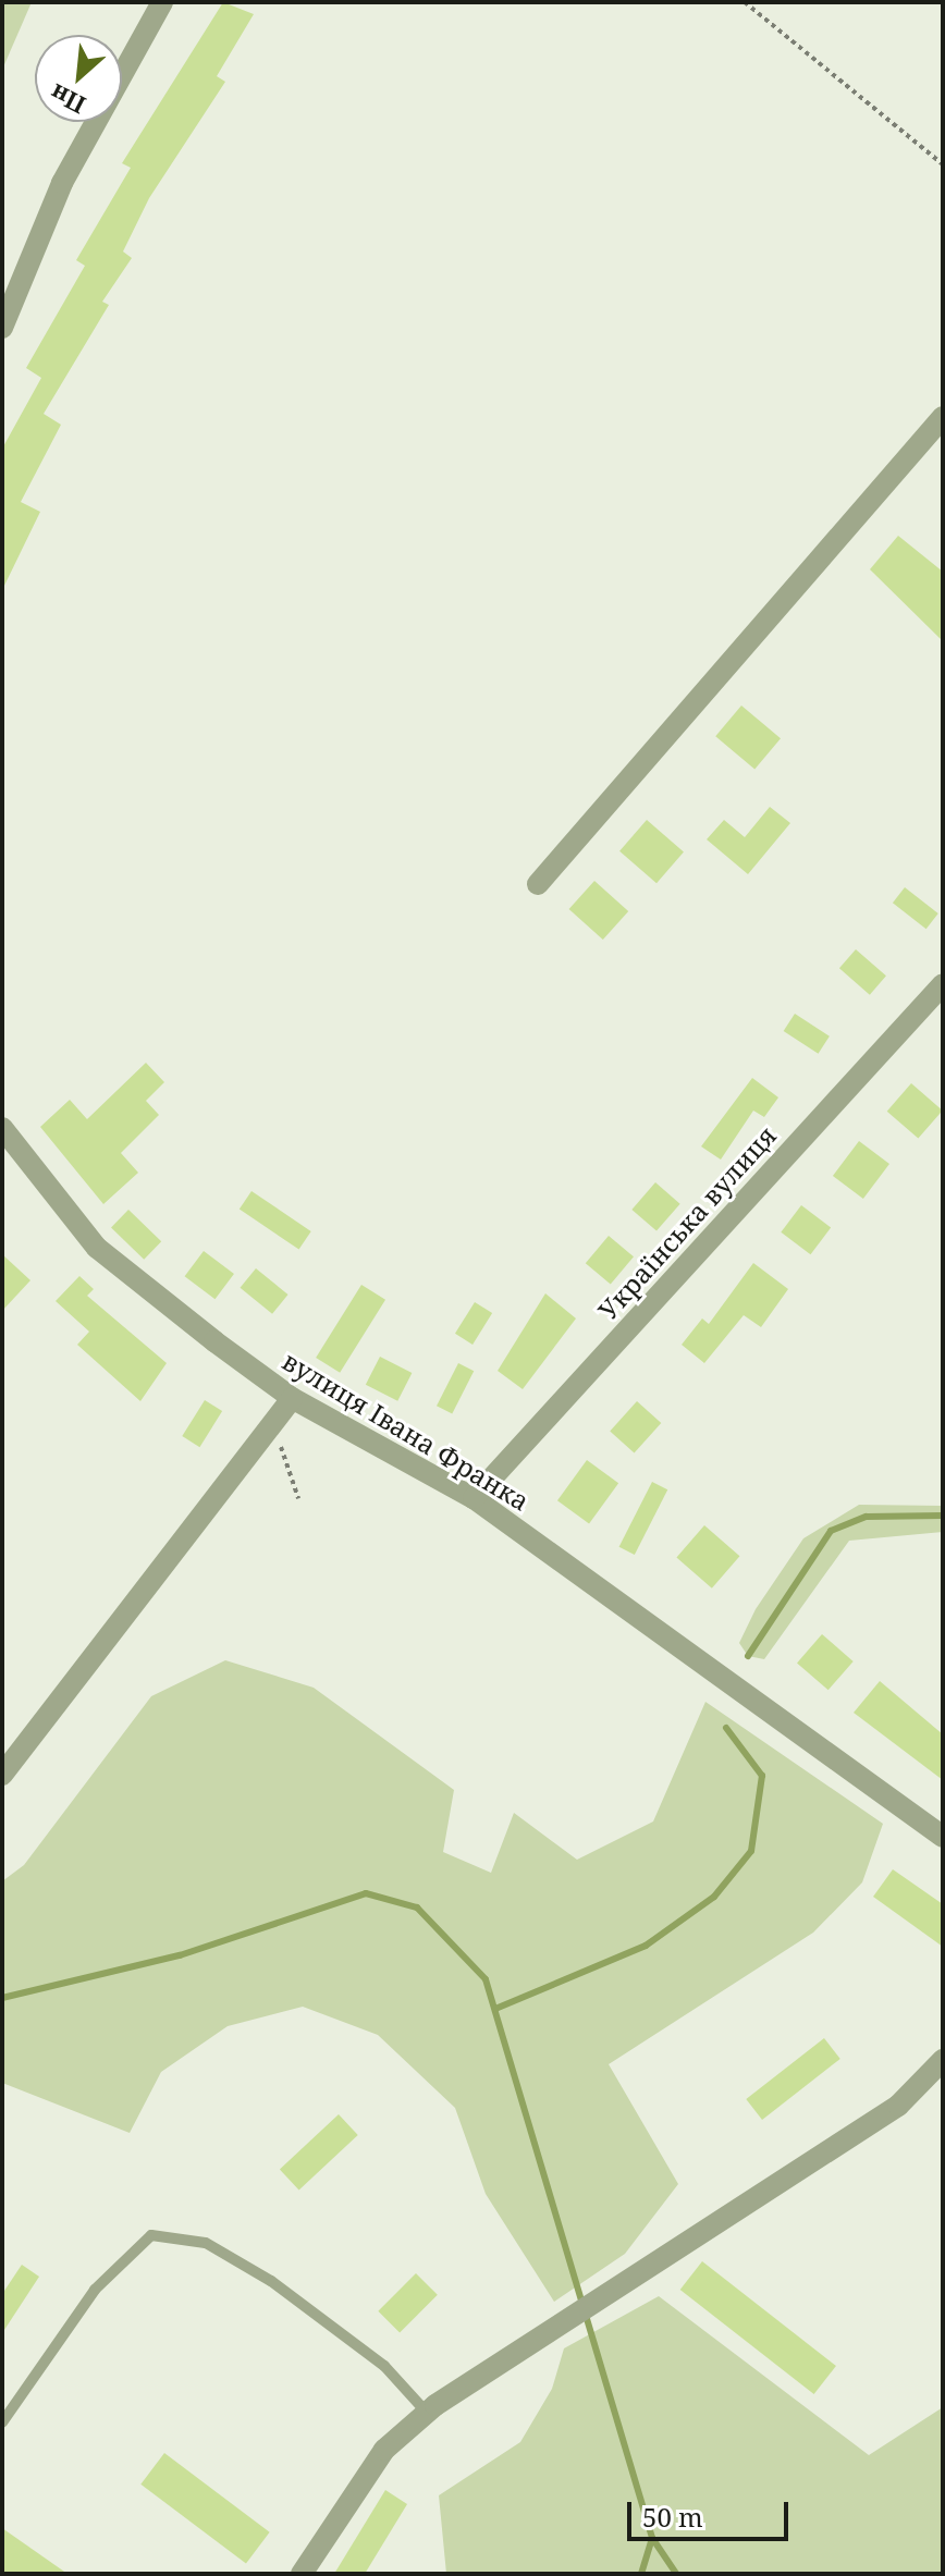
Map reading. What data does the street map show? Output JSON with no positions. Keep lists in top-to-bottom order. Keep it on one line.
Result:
{"streets":{"street":["Українська вулиця","вулиця Івана Франка"]},"crossings":[["Українська вулиця","вулиця Івана Франка"]],"scale_bar":"50 m","north":"bottom left"}
